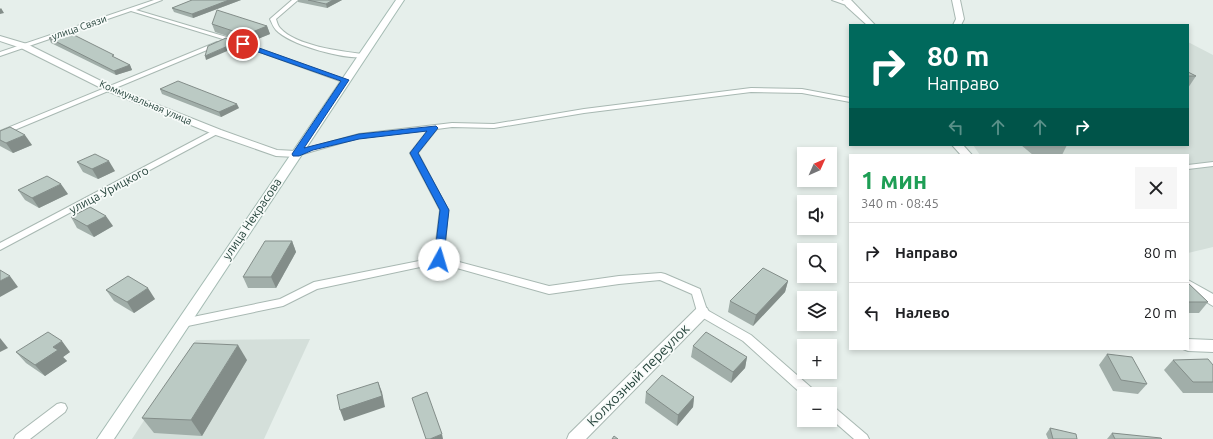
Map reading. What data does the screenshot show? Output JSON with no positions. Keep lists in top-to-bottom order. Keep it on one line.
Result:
{"streets":{"street":["Коммунальная улица","улица Некрасова","Колхозный переулок"],"lane":["улица Связи","улица Урицкого"]},"crossings":[["улица Связи","Коммунальная улица"],["Коммунальная улица","улица Урицкого"],["Коммунальная улица","улица Некрасова"]],"north":"top right","page":{"turn":["80 m","Направо"],"map_buttons":["+","−"],"heading":["1 мин","340 m · 08:45"],"list":[{"name":"Направо","value":"80 m"},{"name":"Налево","value":"20 m"}]}}
